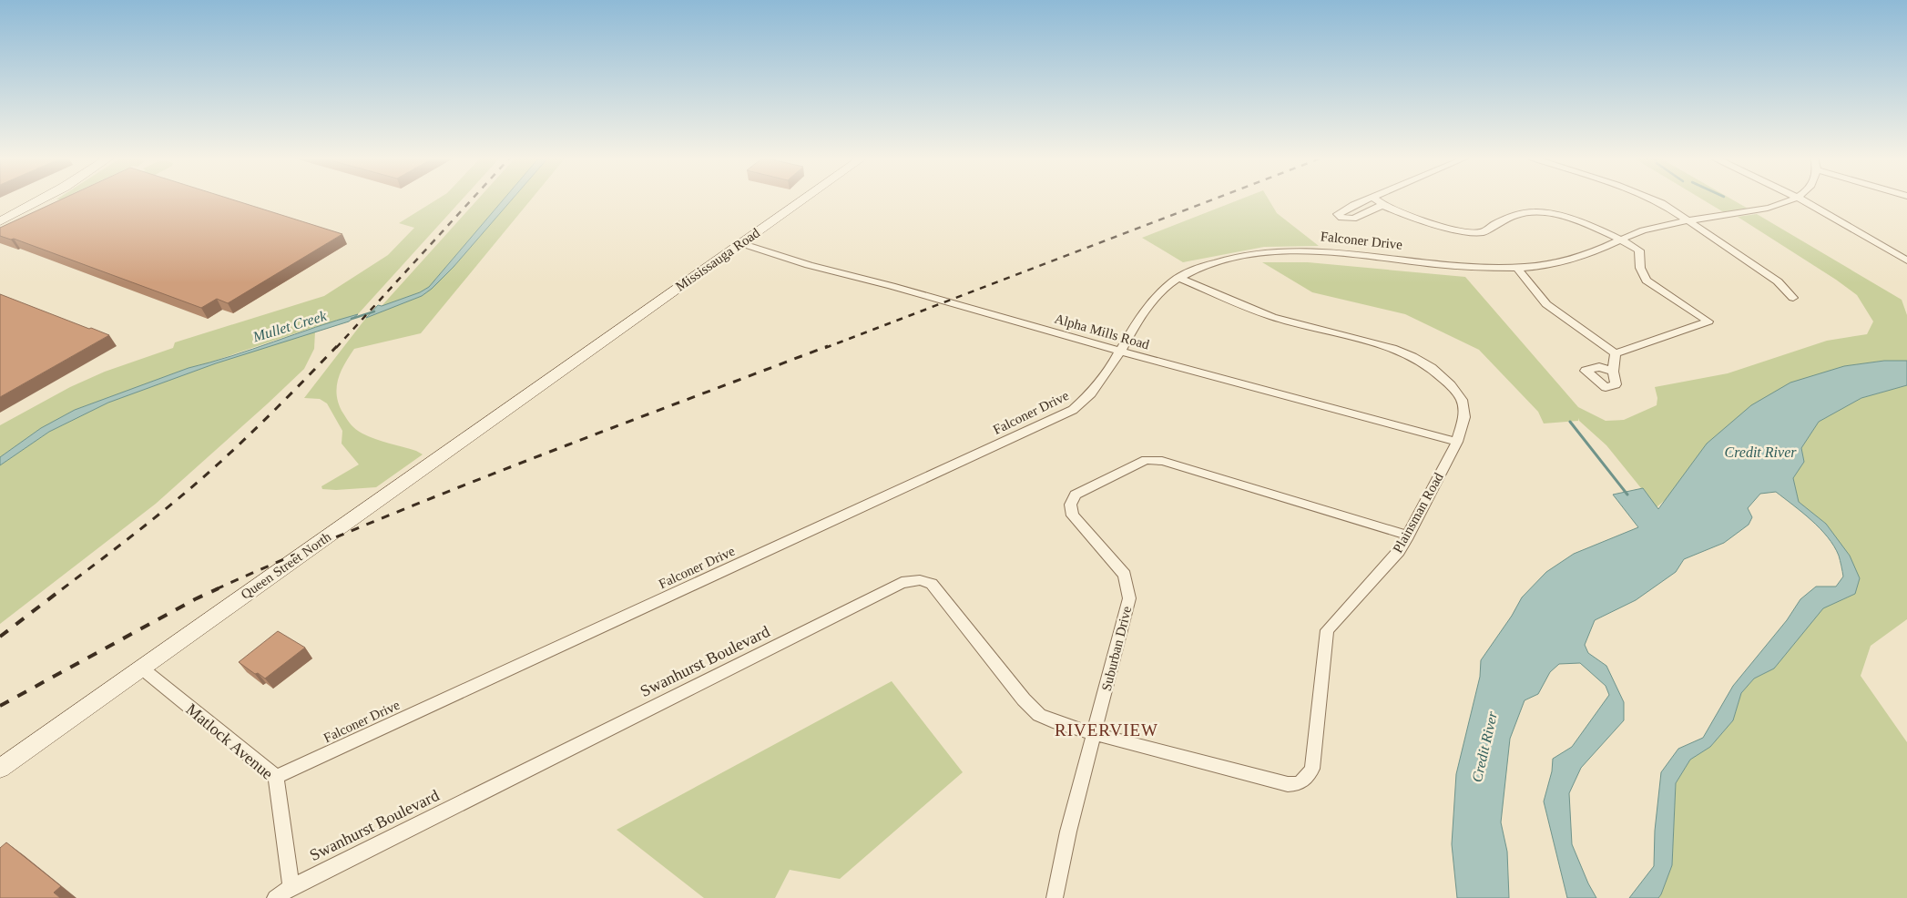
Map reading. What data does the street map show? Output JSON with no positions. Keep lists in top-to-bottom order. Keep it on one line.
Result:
{"streets":{"main road":["Mississauga Road","Queen Street North"],"street":["Falconer Drive","Alpha Mills Road","Plainsman Road","Suburban Drive","Swanhurst Boulevard","Matlock Avenue"]},"crossings":[["Falconer Drive","Alpha Mills Road"],["Falconer Drive","Plainsman Road"],["Falconer Drive","Matlock Avenue"],["Mississauga Road","Alpha Mills Road"],["Mississauga Road","Queen Street North"],["Alpha Mills Road","Plainsman Road"],["Plainsman Road","Suburban Drive"],["Plainsman Road","Swanhurst Boulevard"],["Queen Street North","Matlock Avenue"],["Suburban Drive","Swanhurst Boulevard"],["Swanhurst Boulevard","Matlock Avenue"]],"districts":["RIVERVIEW"],"water":["Mullet Creek","Credit River"]}
